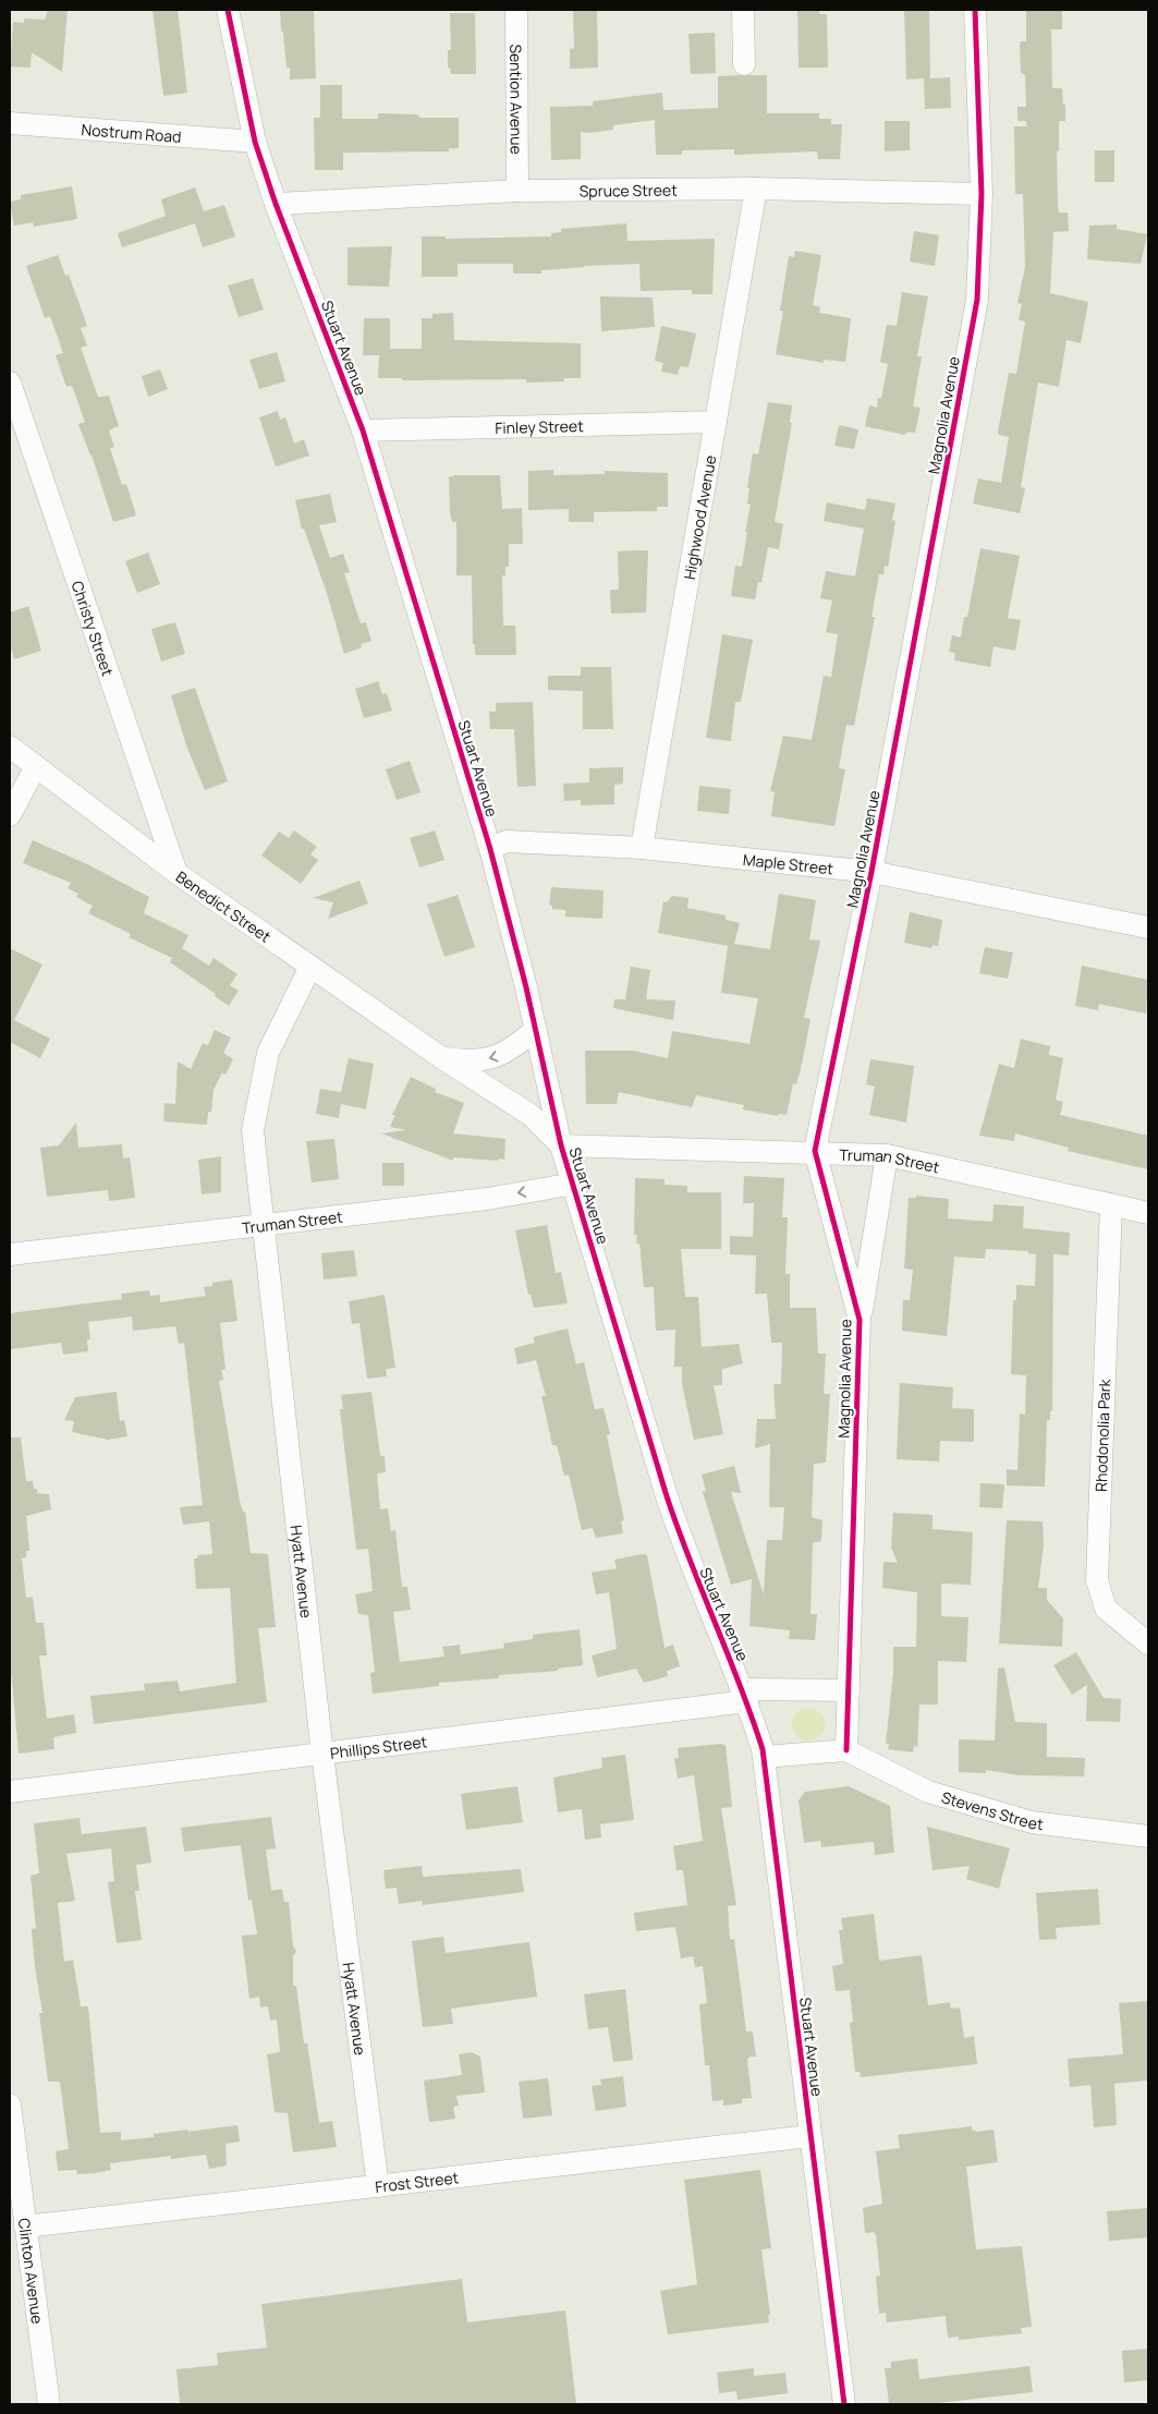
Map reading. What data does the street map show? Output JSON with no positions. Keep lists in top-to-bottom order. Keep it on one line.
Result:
{"streets":{"street":["Sention Avenue","Nostrum Road","Spruce Street","Stuart Avenue","Magnolia Avenue","Finley Street","Highwood Avenue","Christy Street","Maple Street","Benedict Street","Truman Street","Rhodonolia Park","Hyatt Avenue","Phillips Street","Stevens Street","Frost Street","Clinton Avenue"]},"crossings":[["Sention Avenue","Spruce Street"],["Nostrum Road","Stuart Avenue"],["Spruce Street","Stuart Avenue"],["Spruce Street","Magnolia Avenue"],["Spruce Street","Highwood Avenue"],["Stuart Avenue","Finley Street"],["Stuart Avenue","Maple Street"],["Stuart Avenue","Benedict Street"],["Stuart Avenue","Truman Street"],["Stuart Avenue","Phillips Street"],["Stuart Avenue","Frost Street"],["Magnolia Avenue","Maple Street"],["Magnolia Avenue","Truman Street"],["Finley Street","Highwood Avenue"],["Highwood Avenue","Maple Street"],["Christy Street","Benedict Street"],["Benedict Street","Truman Street"],["Benedict Street","Hyatt Avenue"],["Truman Street","Rhodonolia Park"],["Truman Street","Hyatt Avenue"],["Hyatt Avenue","Phillips Street"],["Hyatt Avenue","Frost Street"],["Frost Street","Clinton Avenue"]]}
